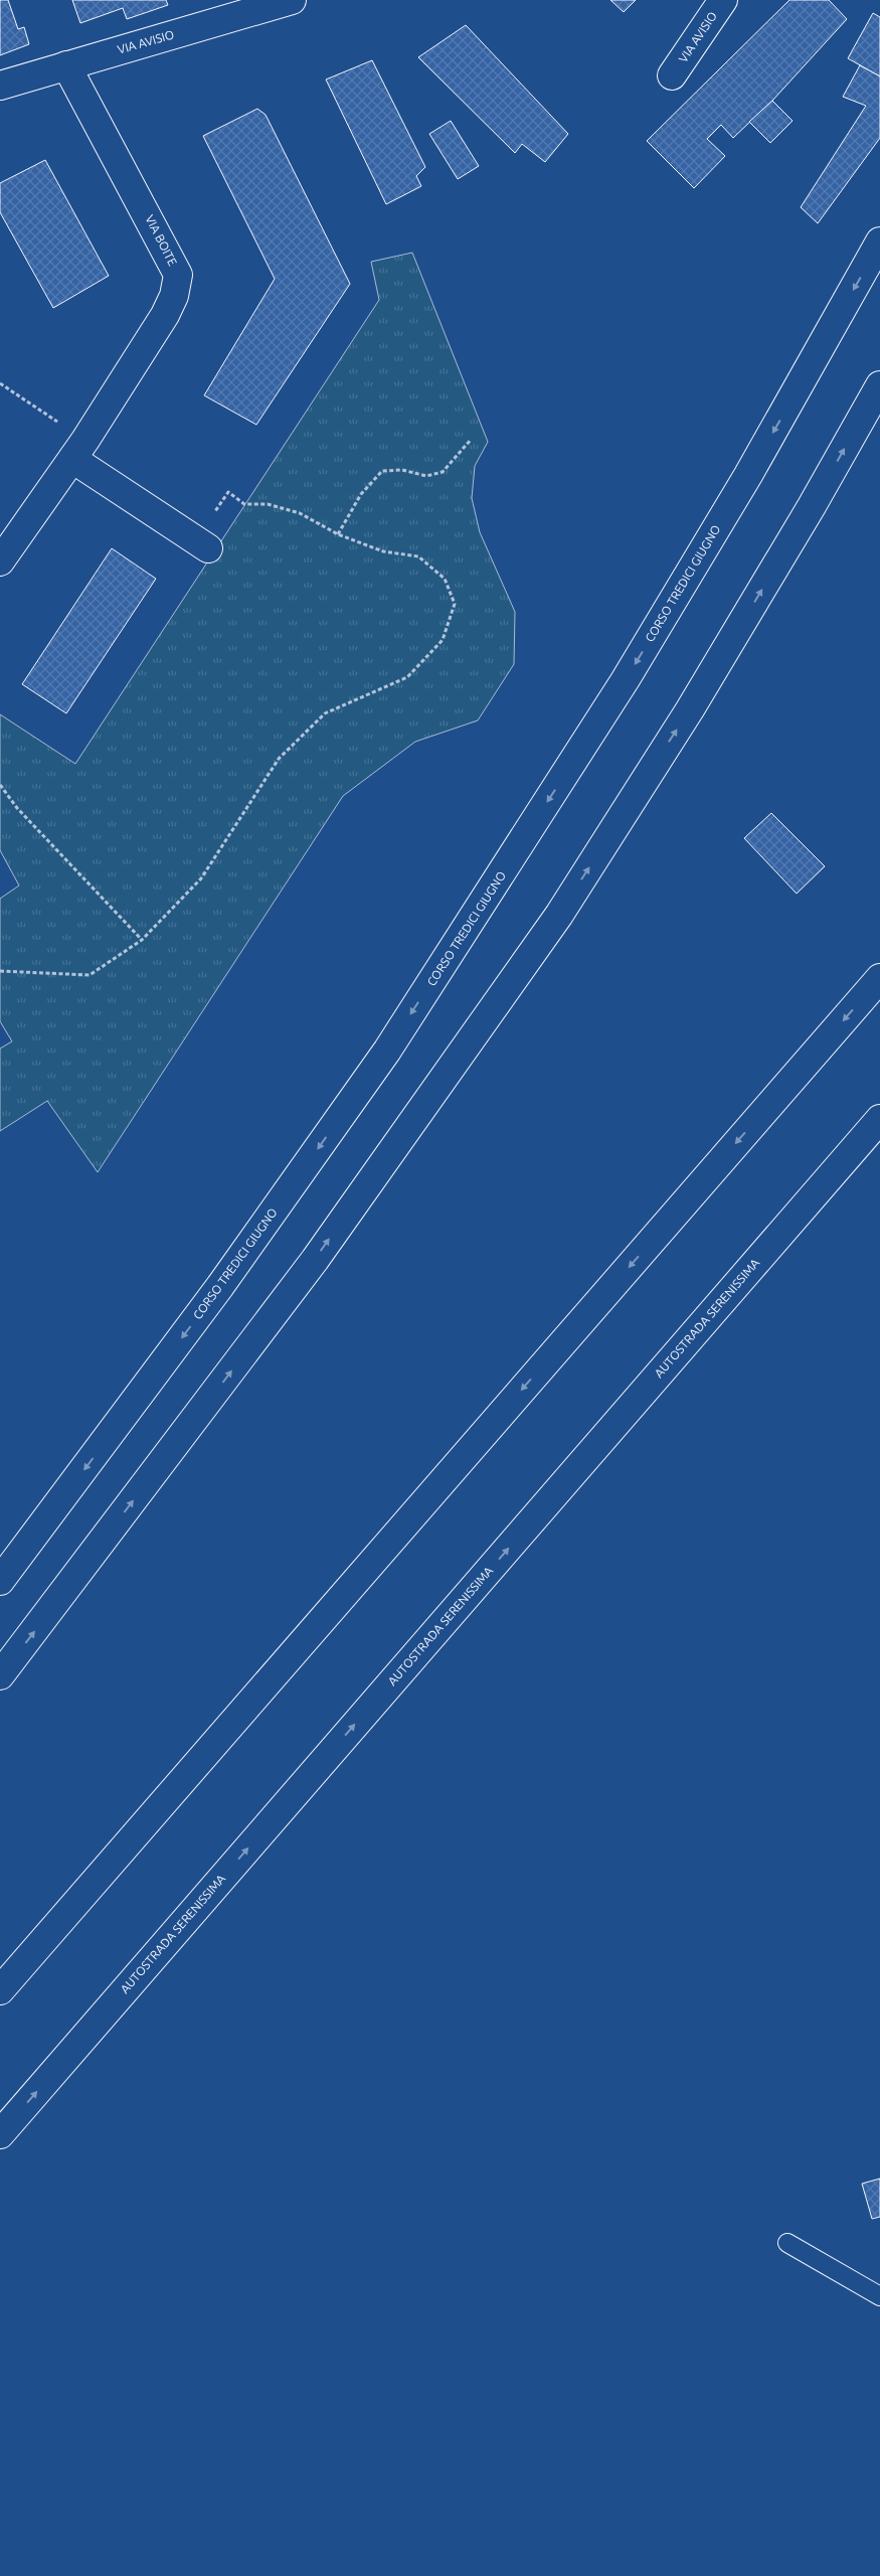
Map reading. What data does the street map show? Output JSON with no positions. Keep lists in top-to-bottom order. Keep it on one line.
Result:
{"streets":{"main road":["VIA AVISIO","VIA BOITE","CORSO TREDICI GIUGNO","AUTOSTRADA SERENISSIMA"]},"crossings":[["VIA AVISIO","VIA BOITE"]]}
